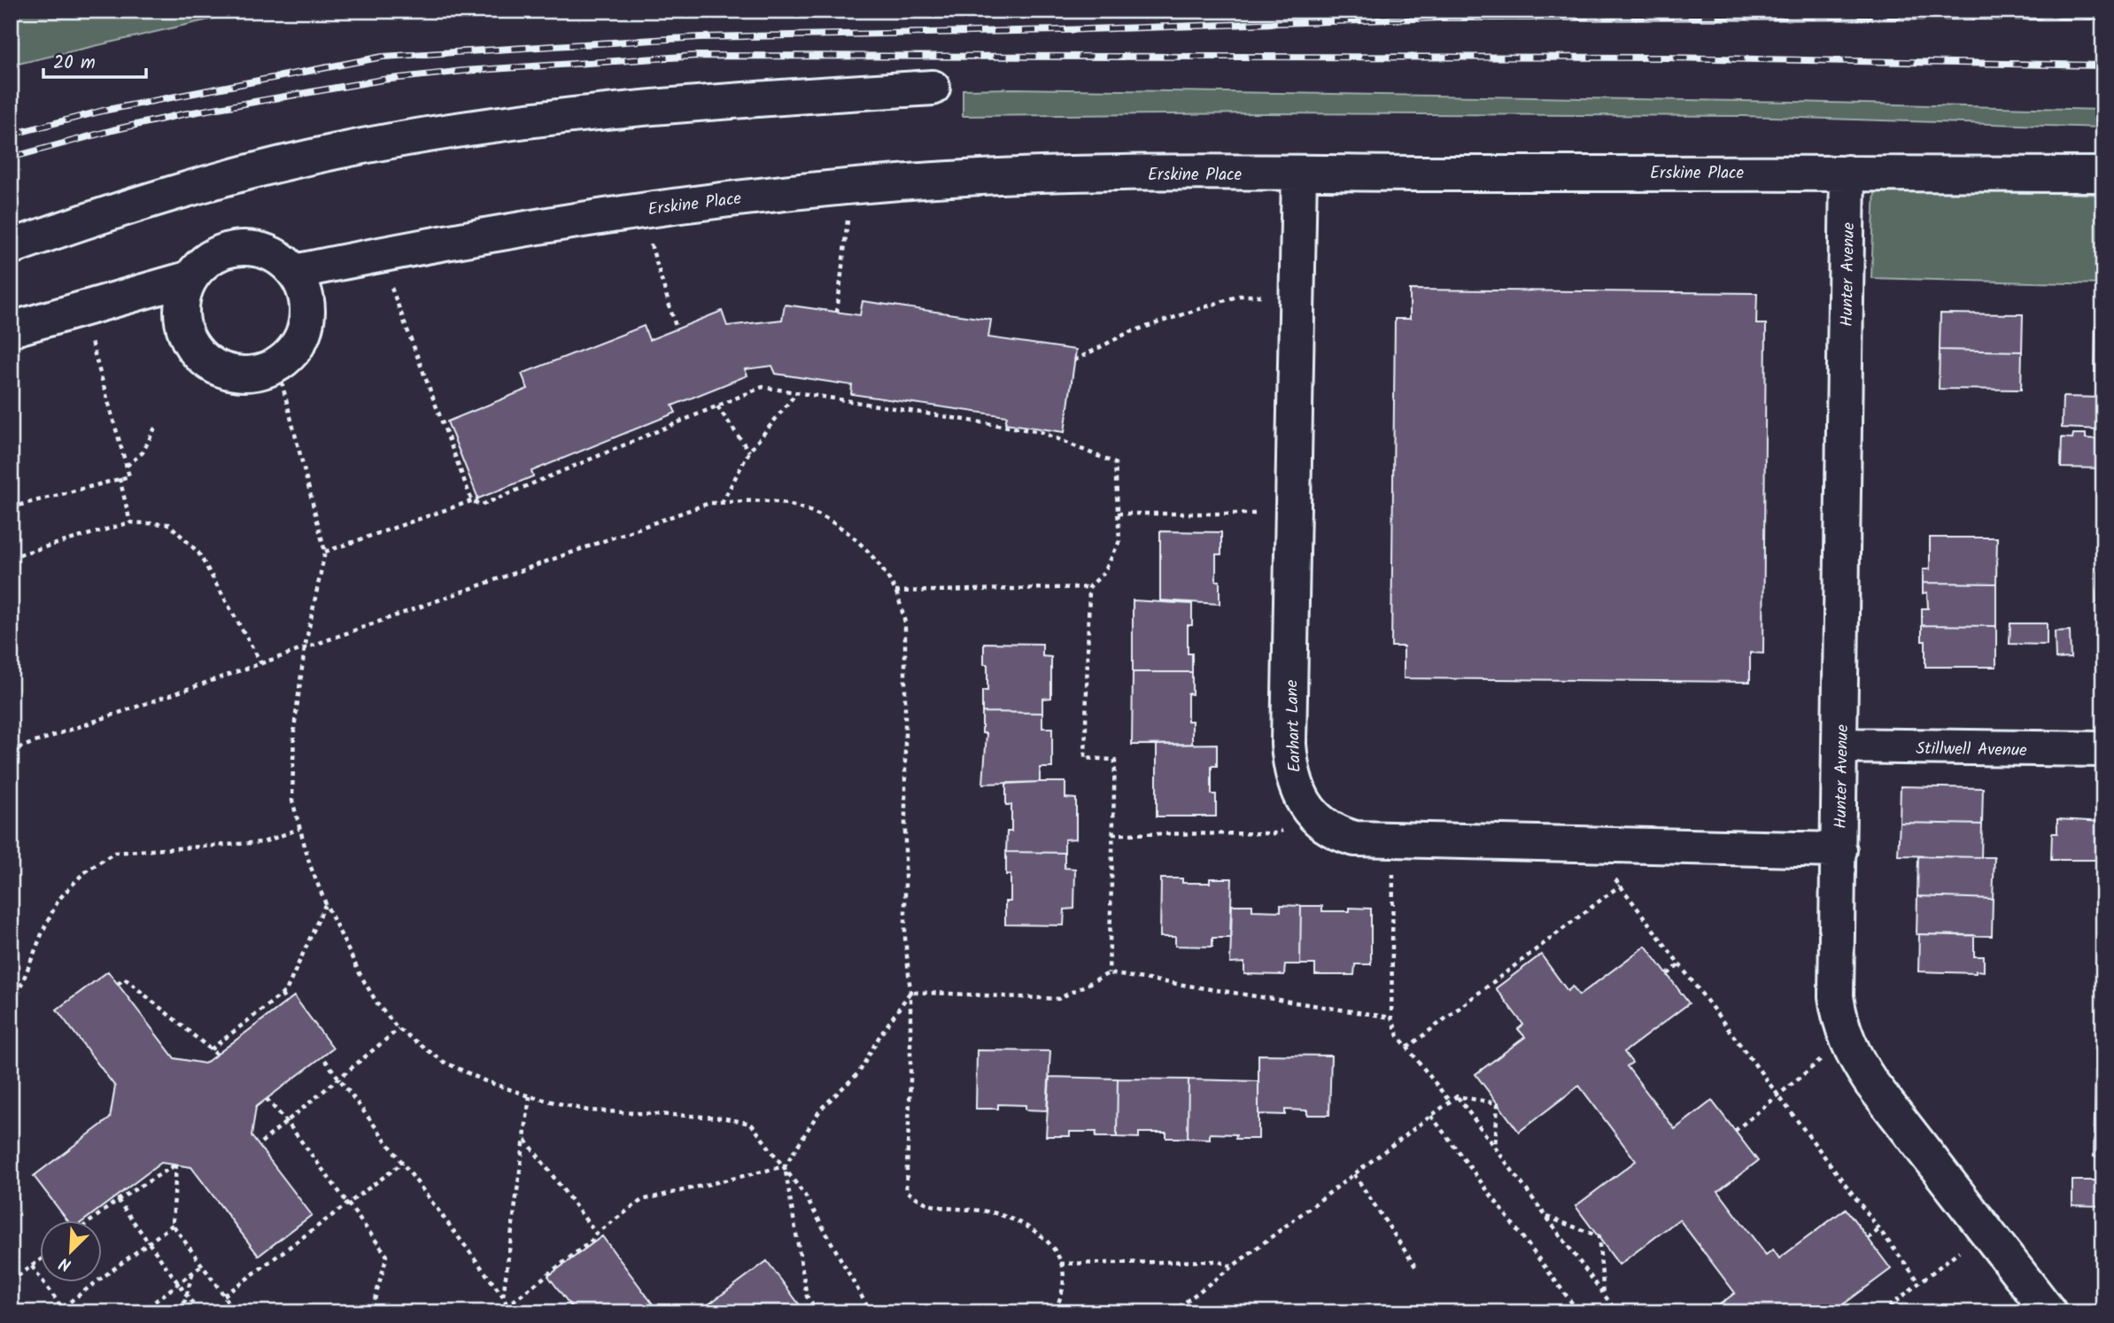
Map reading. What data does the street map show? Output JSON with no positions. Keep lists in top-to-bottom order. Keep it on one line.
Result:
{"streets":{"street":["Erskine Place","Hunter Avenue","Earhart Lane","Stillwell Avenue"]},"crossings":[["Erskine Place","Hunter Avenue"],["Erskine Place","Earhart Lane"],["Hunter Avenue","Earhart Lane"],["Hunter Avenue","Stillwell Avenue"]],"scale_bar":"20 m","north":"bottom left"}
